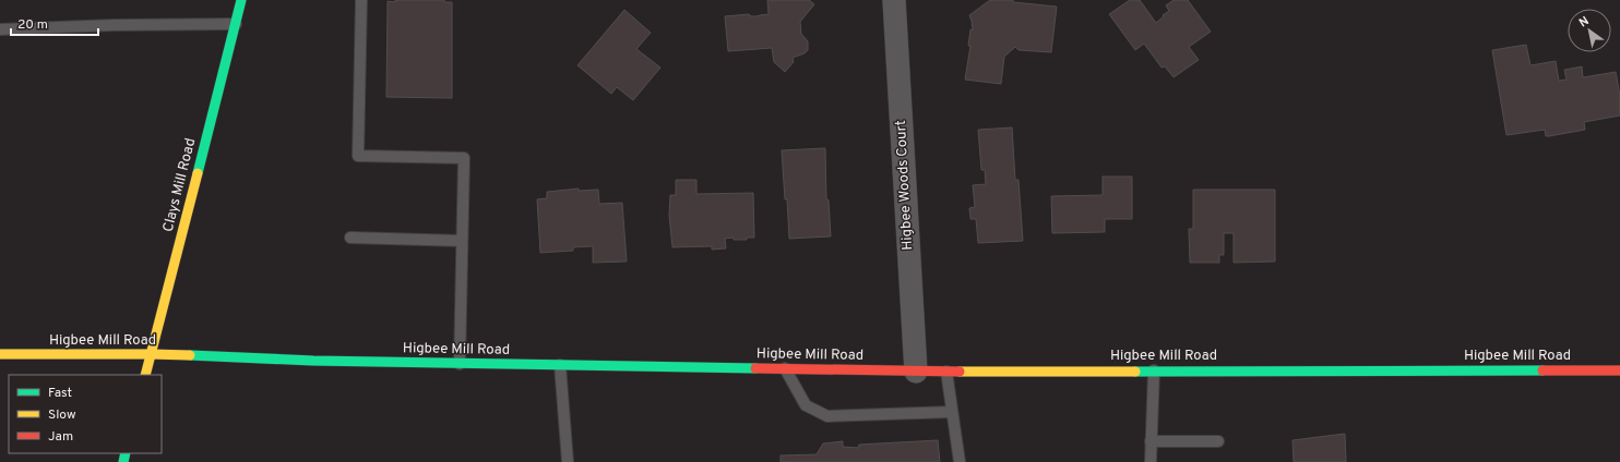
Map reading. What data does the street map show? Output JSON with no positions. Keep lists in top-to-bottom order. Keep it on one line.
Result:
{"streets":{"street":["Clays Mill Road","Higbee Woods Court","Higbee Mill Road"]},"crossings":[["Clays Mill Road","Higbee Mill Road"],["Higbee Woods Court","Higbee Mill Road"]],"legend":["Fast","Slow","Jam"],"scale_bar":"20 m","north":"top left"}
